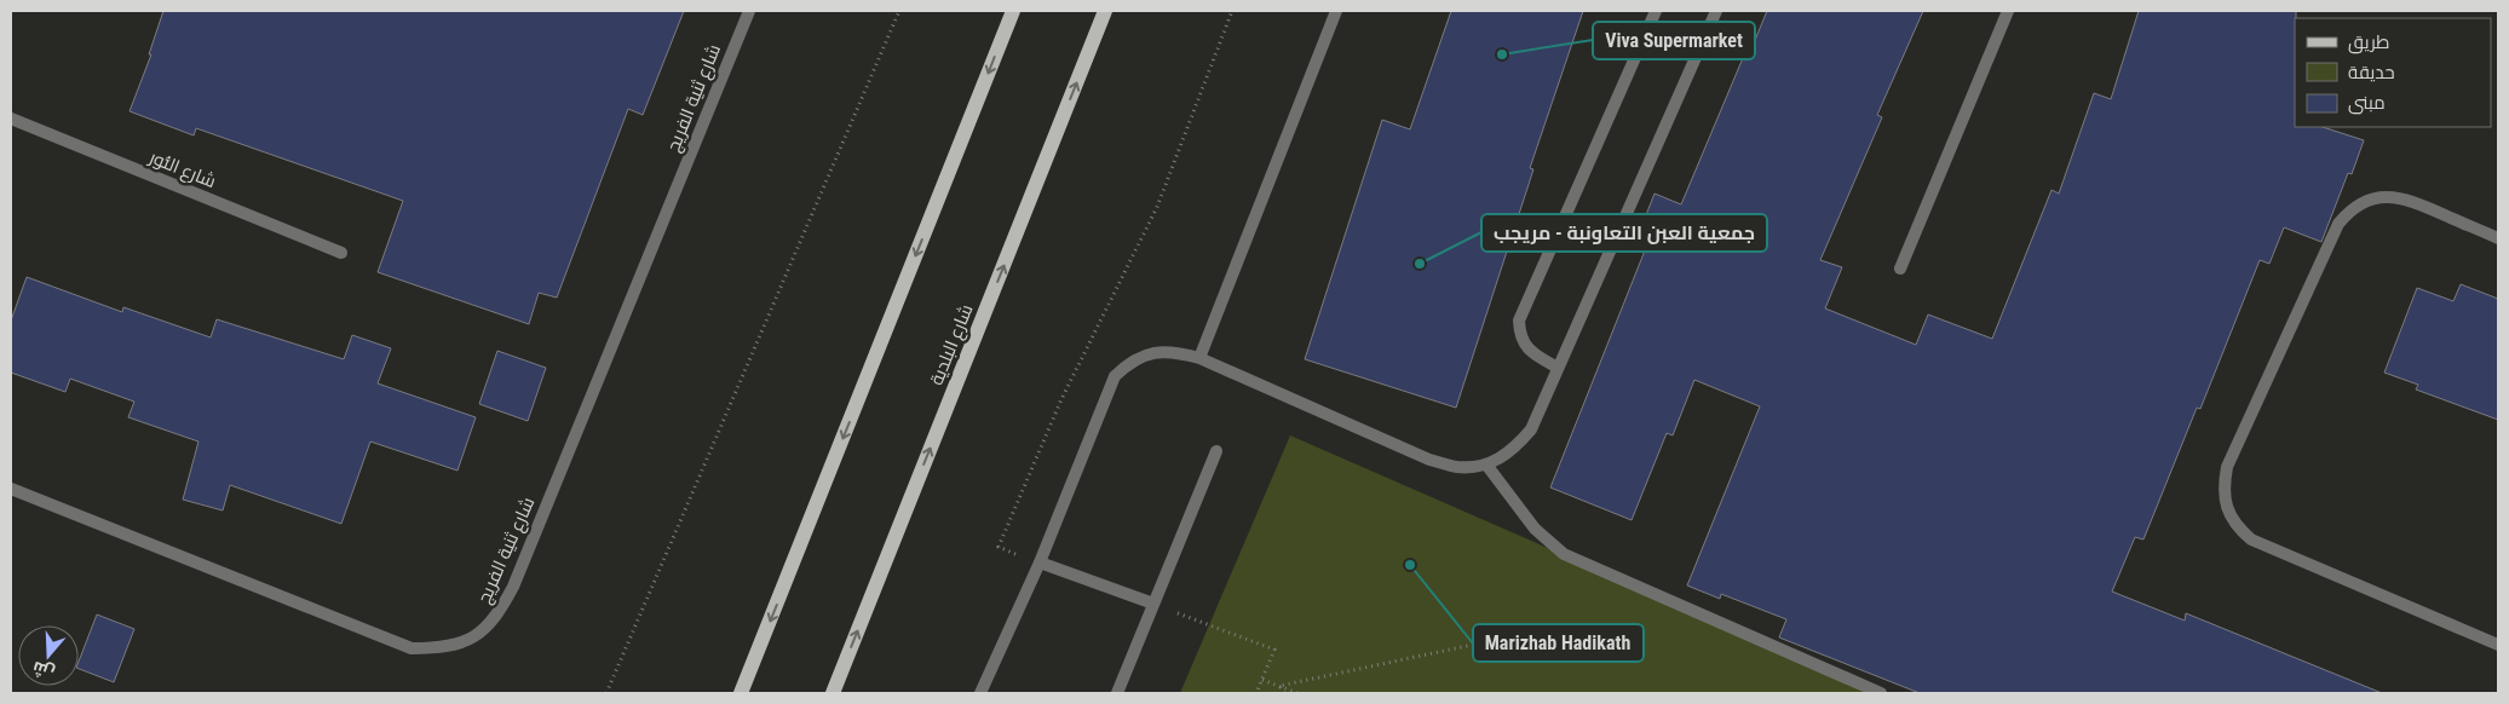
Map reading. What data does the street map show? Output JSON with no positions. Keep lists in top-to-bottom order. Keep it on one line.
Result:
{"streets":{"main road":["شارع البلدية"],"street":["شارع ثنية الفريج","شارع النُّور"]},"places":["Viva Supermarket","جمعية العبن التعاونبة - مريجب","Marizhab Hadikath"],"legend":["طريق","حديقة","مبنى"],"north":"bottom"}
